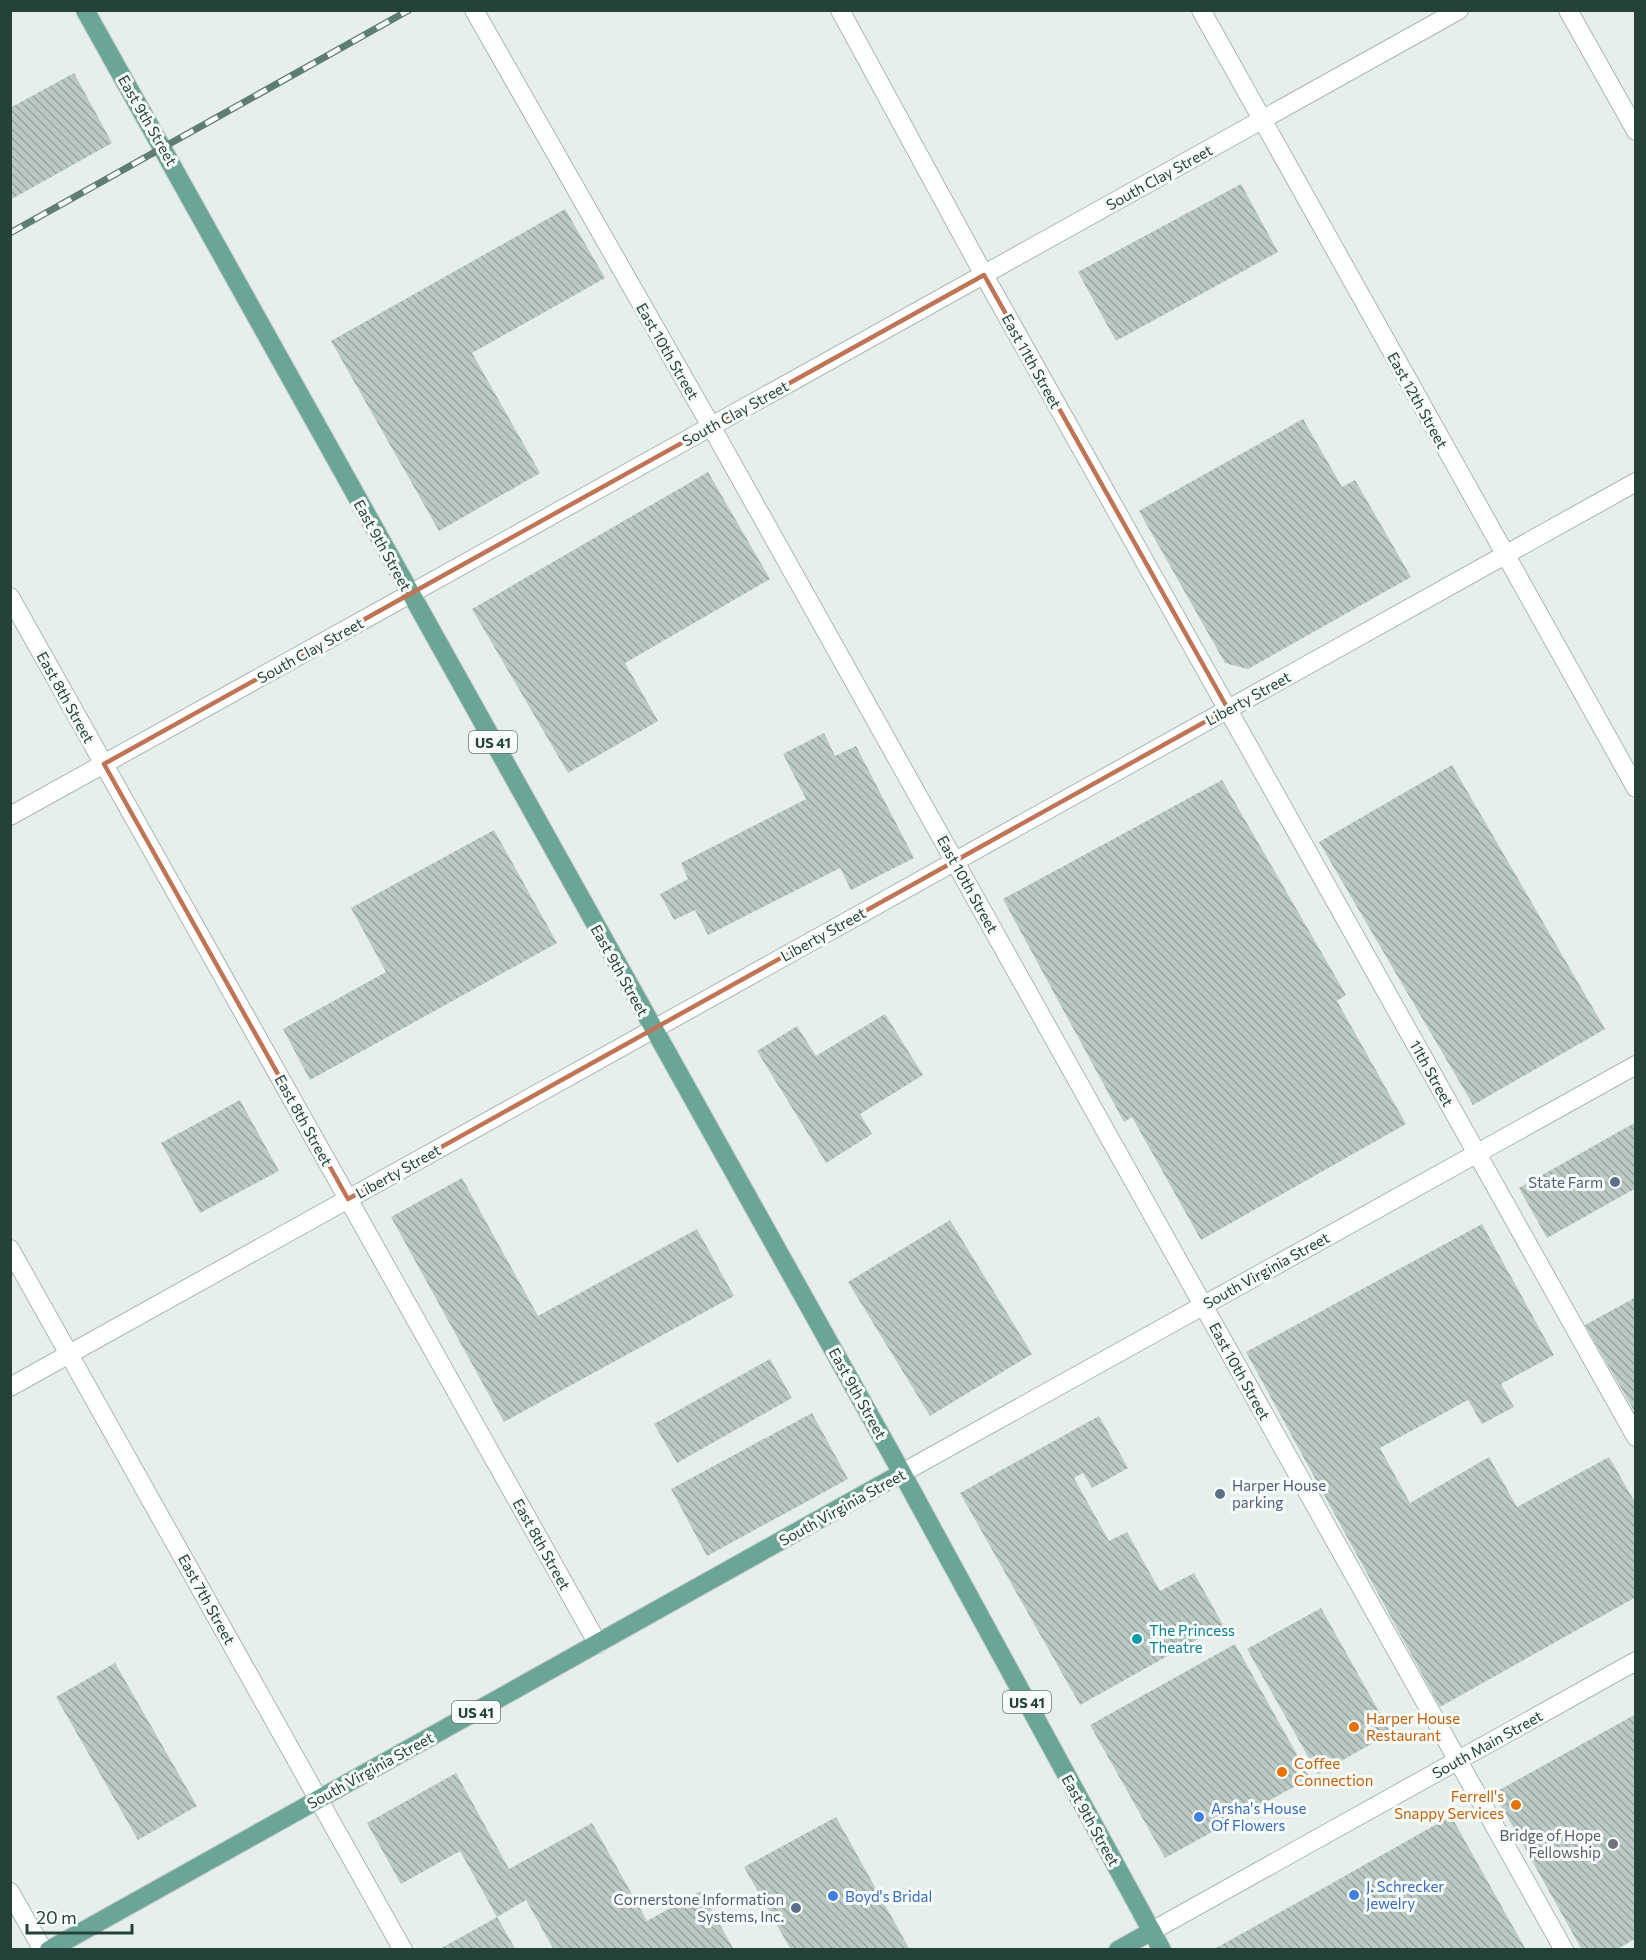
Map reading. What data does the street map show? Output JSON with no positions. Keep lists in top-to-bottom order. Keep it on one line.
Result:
{"streets":{"main road":["East 9th Street","US 41","South Virginia Street","South Main Street"],"street":["South Clay Street","East 10th Street","East 11th Street","East 12th Street","East 8th Street","Liberty Street","11th Street","East 7th Street"]},"crossings":[["East 9th Street","South Clay Street"],["East 9th Street","Liberty Street"],["East 9th Street","South Virginia Street"],["East 9th Street","South Main Street"],["South Clay Street","East 10th Street"],["South Clay Street","East 11th Street"],["South Clay Street","East 12th Street"],["South Clay Street","East 8th Street"],["East 10th Street","Liberty Street"],["East 10th Street","South Virginia Street"],["East 10th Street","South Main Street"],["East 11th Street","Liberty Street"],["East 11th Street","11th Street"],["East 12th Street","Liberty Street"],["East 8th Street","Liberty Street"],["East 8th Street","South Virginia Street"],["Liberty Street","11th Street"],["Liberty Street","East 7th Street"],["11th Street","South Virginia Street"],["South Virginia Street","East 7th Street"]],"places":["State Farm","Harper House parking","The Princess Theatre","Harper House Restaurant","Coffee Connection","Ferrell's Snappy Services","Arsha's House Of Flowers","Bridge of Hope Fellowship","J. Schrecker Jewelry","Boyd's Bridal","Cornerstone Information Systems, Inc."],"scale_bar":"20 m"}
